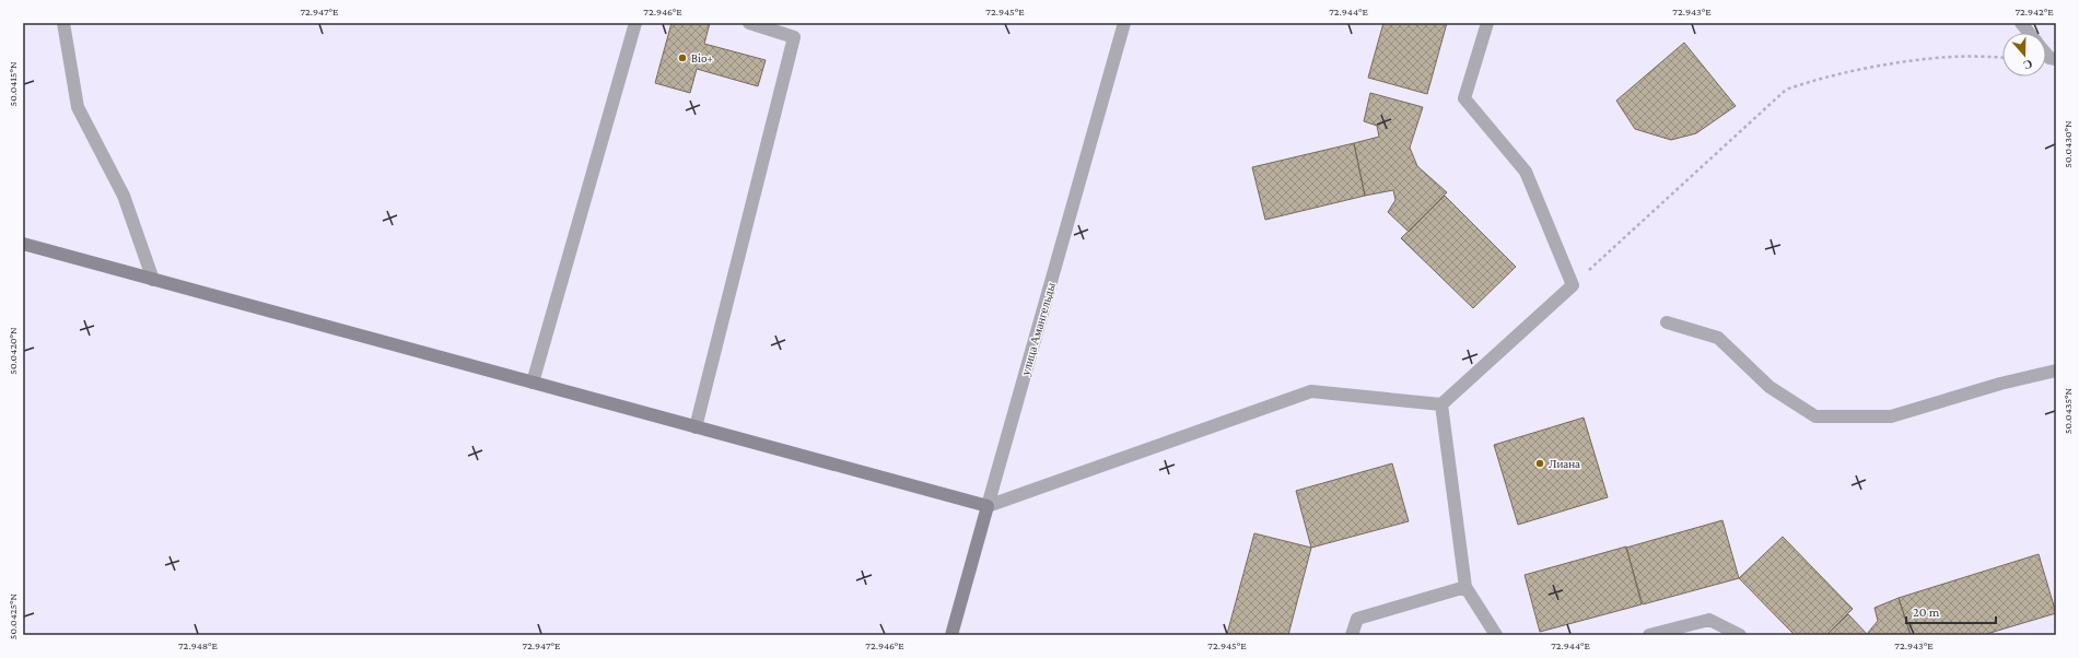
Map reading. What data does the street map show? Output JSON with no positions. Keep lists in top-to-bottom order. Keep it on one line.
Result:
{"streets":{"street":["улица Амангельды"]},"places":["Bio+","Лиана"],"scale_bar":"20 m","north":"bottom","coordinates":["72.947°E","72.946°E","72.945°E","72.944°E","72.943°E","72.942°E","50.0415°N","50.0430°N","50.0420°N","50.0435°N","50.0425°N","72.948°E"]}
